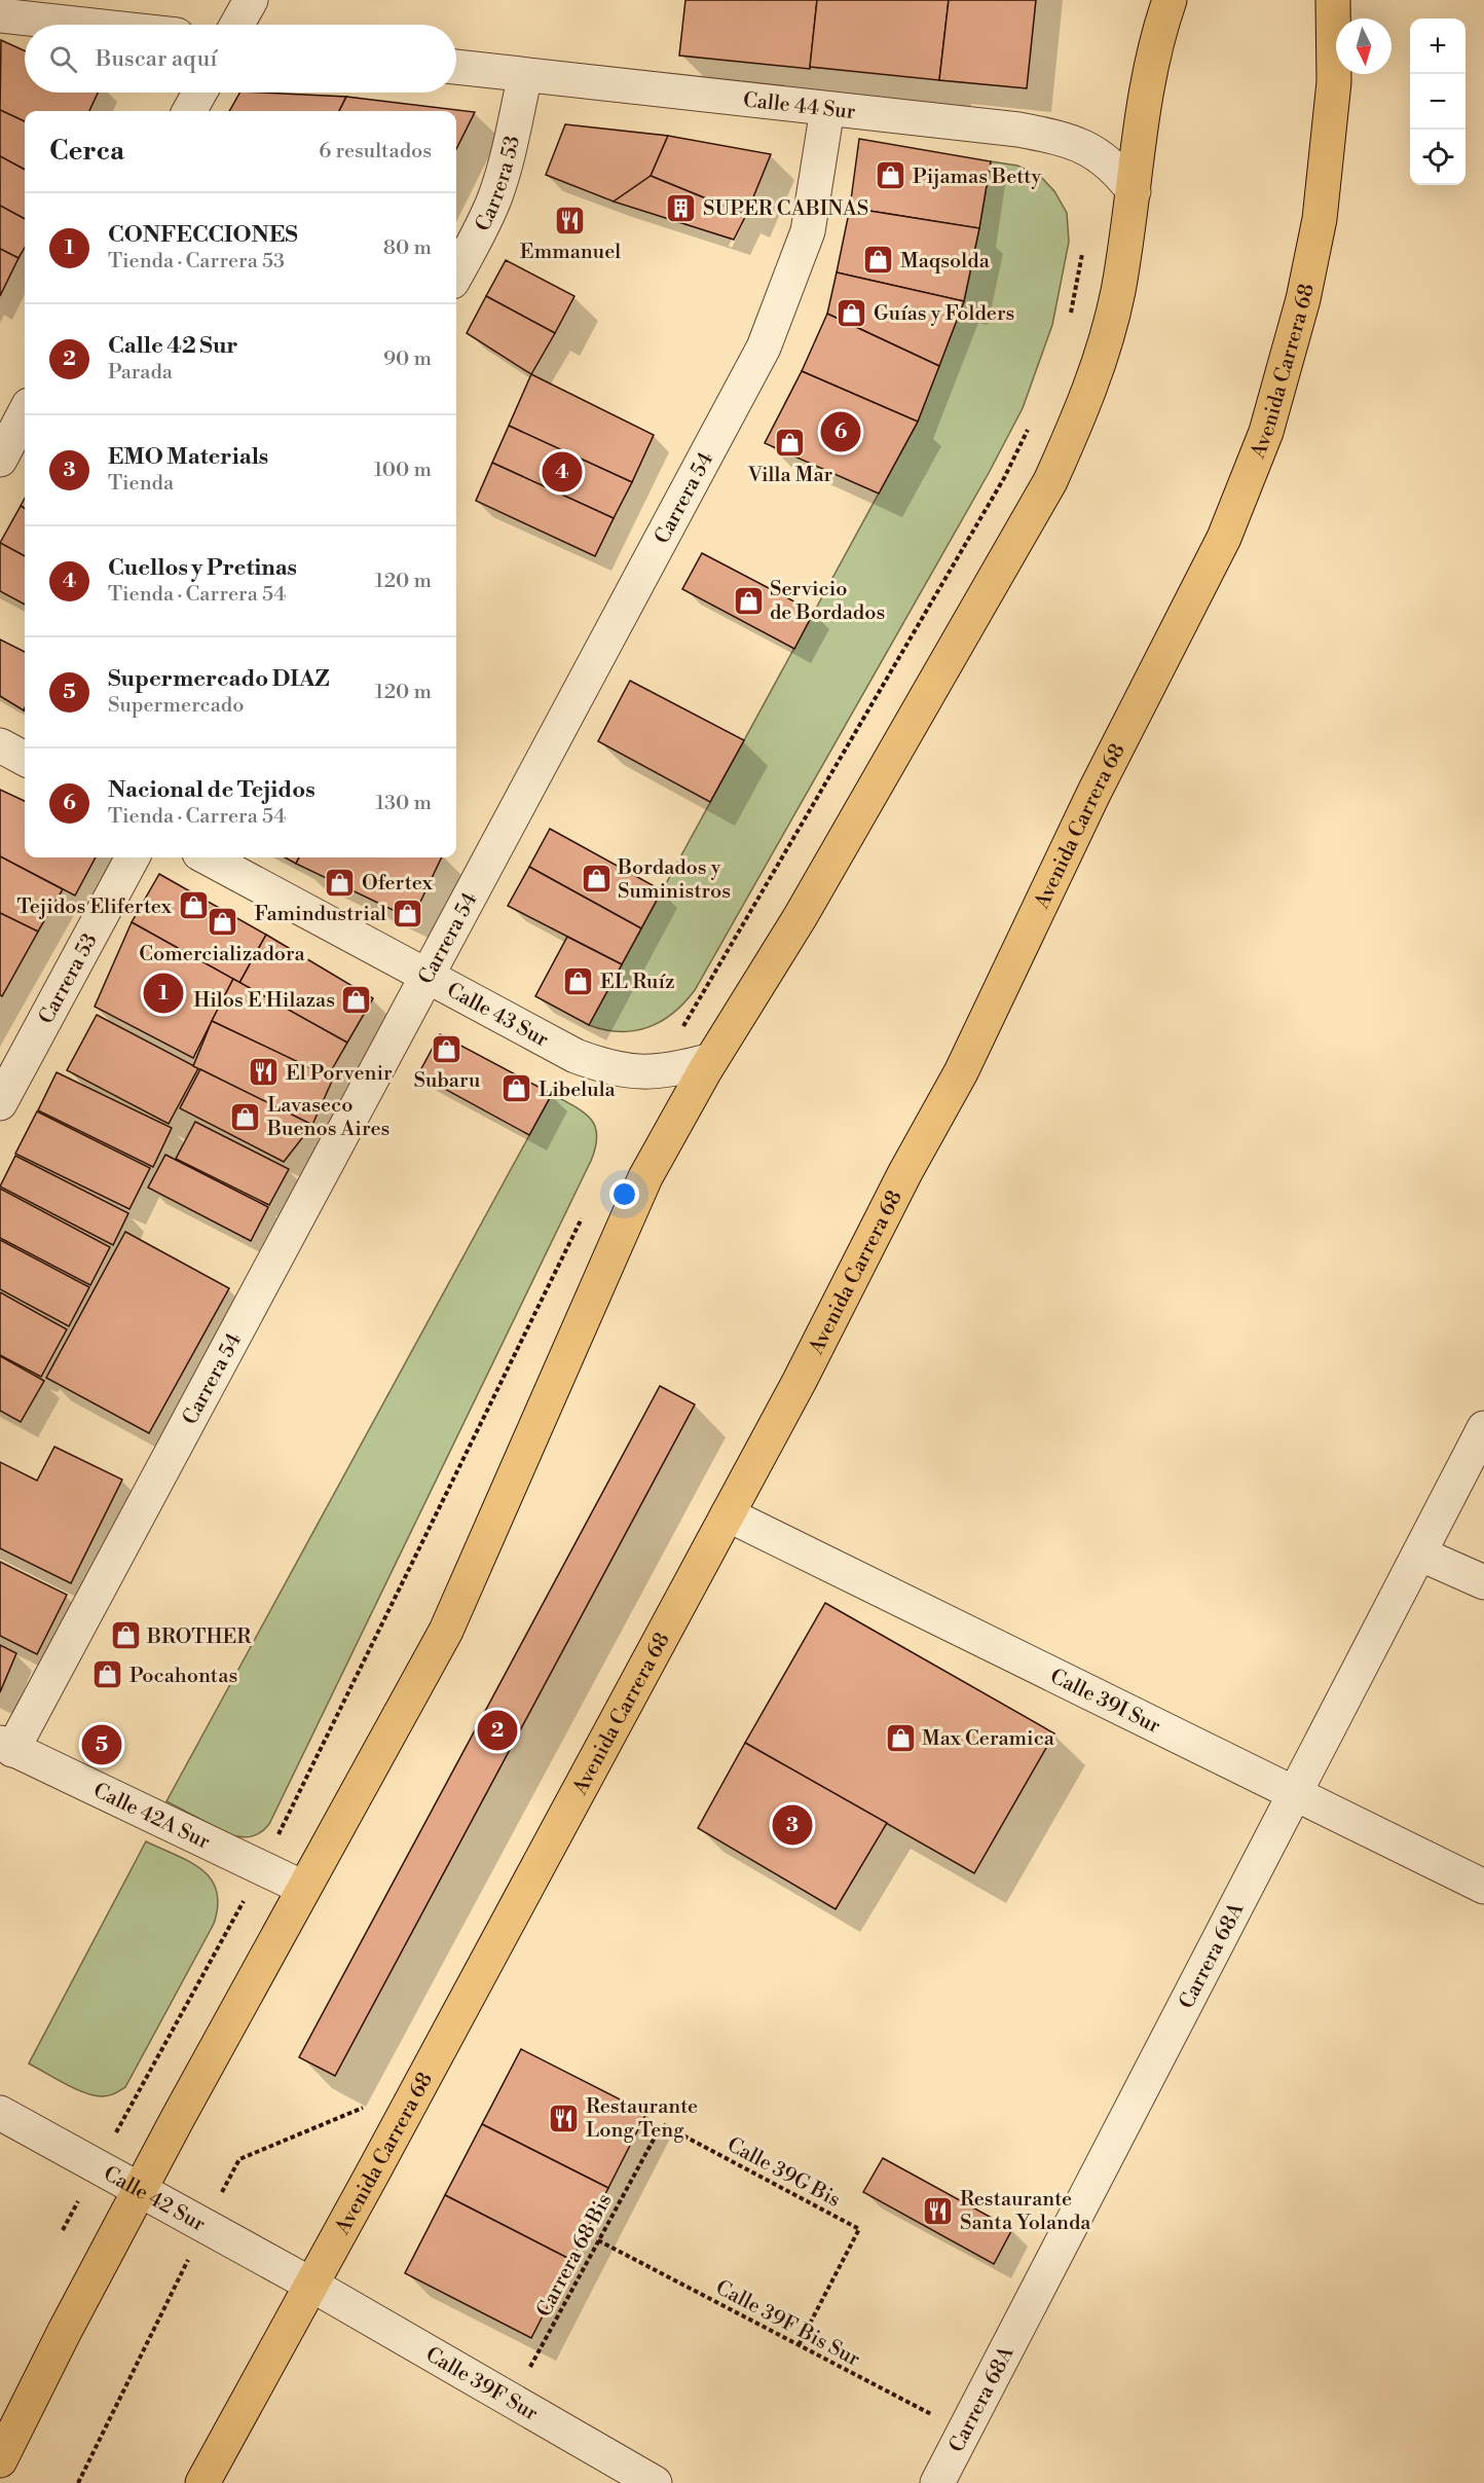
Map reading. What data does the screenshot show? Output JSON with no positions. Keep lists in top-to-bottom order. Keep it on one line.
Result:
{"streets":{"main road":["Avenida Carrera 68"],"street":["Calle 44 Sur","Carrera 53","Carrera 54","Calle 43 Sur","Calle 39I Sur","Calle 42A Sur","Carrera 68A","Calle 42 Sur","Calle 39F Sur"],"path":["Calle 39G Bis","Carrera 68 Bis","Calle 39F Bis Sur"]},"crossings":[["Calle 44 Sur","Carrera 53"],["Calle 44 Sur","Carrera 54"],["Avenida Carrera 68","Calle 39I Sur"],["Avenida Carrera 68","Calle 42 Sur"],["Avenida Carrera 68","Calle 39F Sur"],["Carrera 54","Calle 43 Sur"],["Carrera 54","Calle 42A Sur"],["Calle 39I Sur","Carrera 68A"],["Carrera 68A","Calle 39F Bis Sur"],["Calle 39G Bis","Carrera 68 Bis"],["Calle 39G Bis","Calle 39F Bis Sur"],["Calle 42 Sur","Calle 39F Sur"],["Carrera 68 Bis","Calle 39F Bis Sur"],["Carrera 68 Bis","Calle 39F Sur"]],"places":{"shop":["Pijamas Betty","Maqsolda","Guías y Folders","Villa Mar","Servicio de Bordados","Bordados y Suministros","Ofertex","Tejidos Elifertex","Famindustrial","Comercializadora","EL Ruíz","Hilos E Hilazas","Subaru","Libelula","Lavaseco Buenos Aires","BROTHER","Pocahontas","Max Ceramica"],"building":["SUPER CABINAS"],"restaurant":["Emmanuel","El Porvenir","Restaurante Long Teng","Restaurante Santa Yolanda"]},"north":"bottom","page":{"map_buttons":["+","−"],"search":"Buscar aquí","heading":["Cerca","6 resultados"],"list":[{"mark":"1","name":"CONFECCIONES","note":"Tienda · Carrera 53","value":"80 m"},{"mark":"2","name":"Calle 42 Sur","note":"Parada","value":"90 m"},{"mark":"3","name":"EMO Materials","note":"Tienda","value":"100 m"},{"mark":"4","name":"Cuellos y Pretinas","note":"Tienda · Carrera 54","value":"120 m"},{"mark":"5","name":"Supermercado DIAZ","note":"Supermercado","value":"120 m"},{"mark":"6","name":"Nacional de Tejidos","note":"Tienda · Carrera 54","value":"130 m"}],"pins":["6","4","1","2","5","3"]}}
